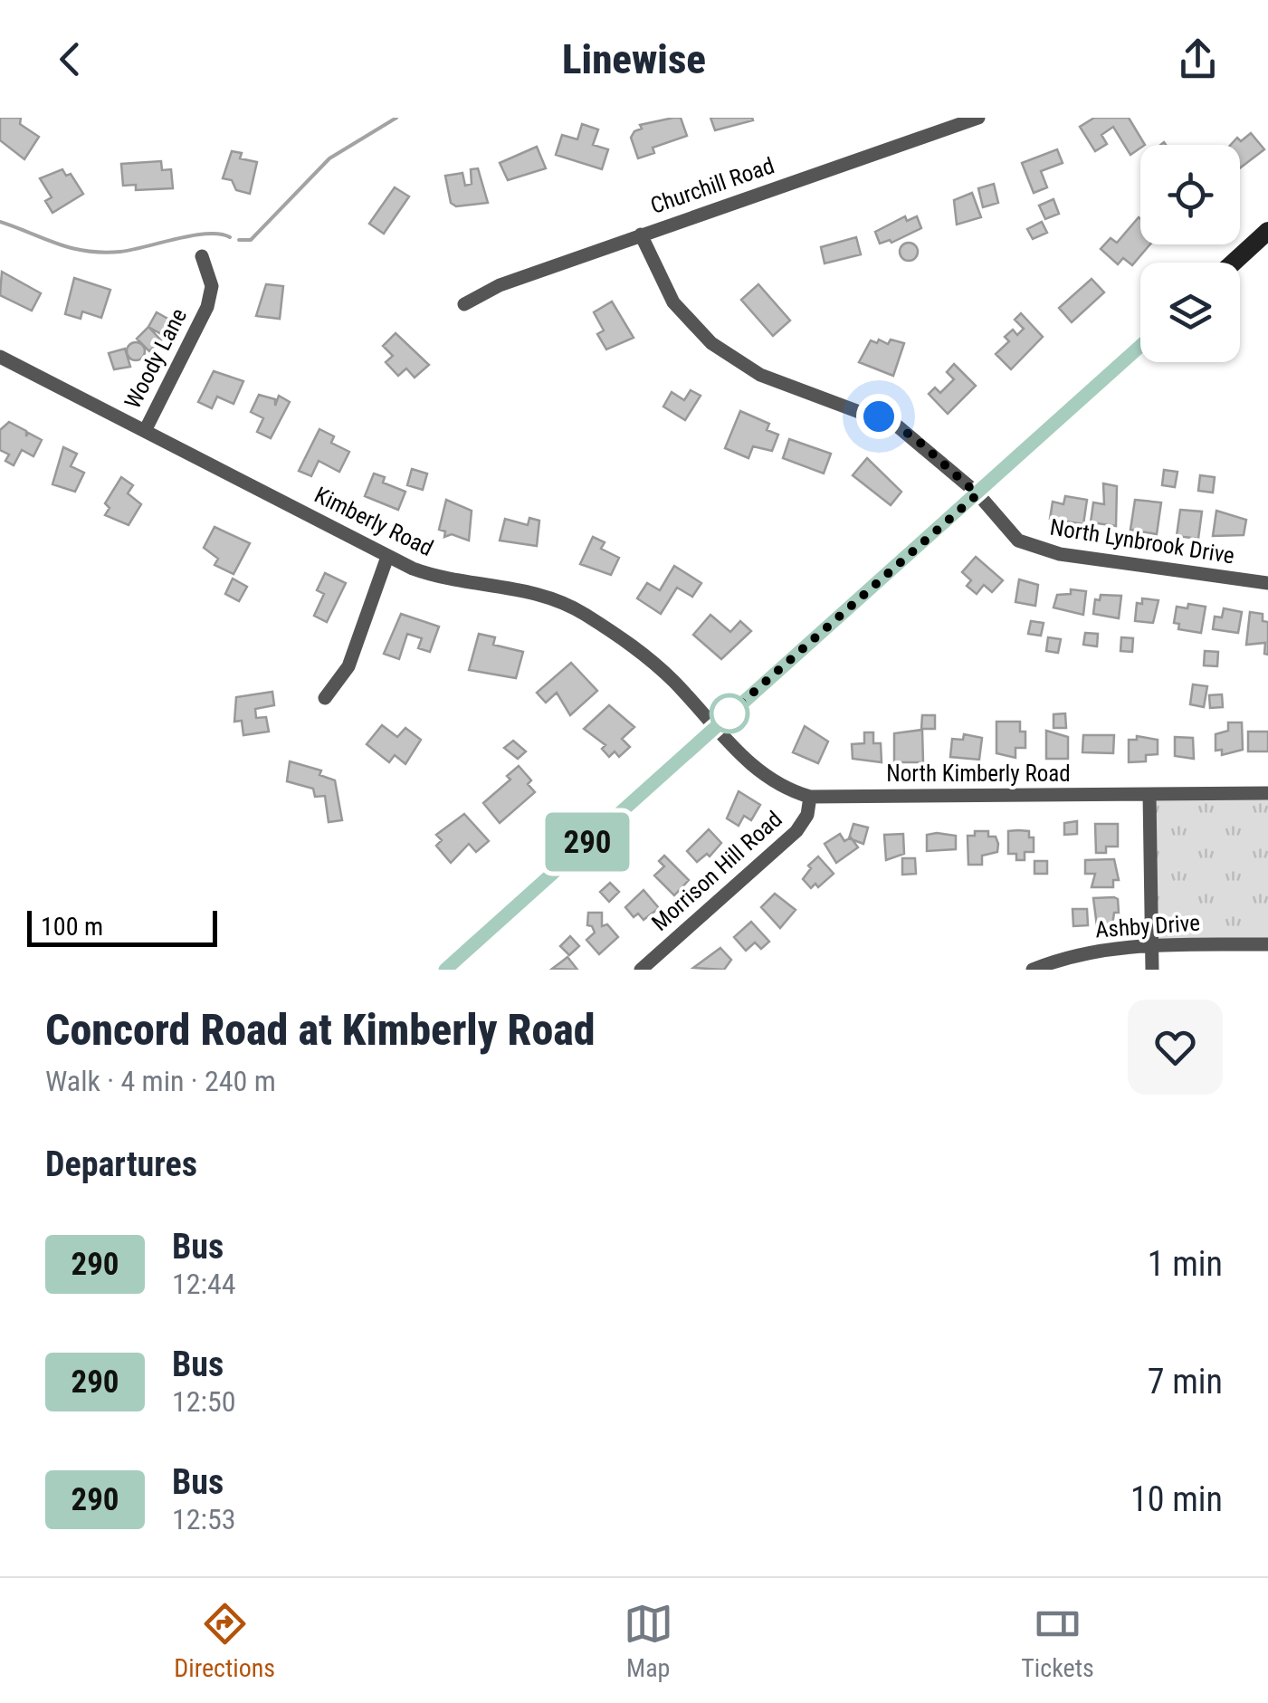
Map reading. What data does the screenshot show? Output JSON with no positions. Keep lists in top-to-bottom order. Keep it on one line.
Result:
{"streets":{"street":["Churchill Road","Woody Lane","Kimberly Road","North Lynbrook Drive","North Kimberly Road","Morrison Hill Road","Ashby Drive"]},"crossings":[["Churchill Road","North Lynbrook Drive"],["Woody Lane","Kimberly Road"],["Kimberly Road","North Kimberly Road"],["North Kimberly Road","Morrison Hill Road"]],"lines":["bus line 290"],"scale_bar":"100 m","page":{"header":"Linewise","on_map":"290","scale":"100 m","heading":[["Concord Road at Kimberly Road","Walk · 4 min · 240 m"],"Departures"],"list":[{"mark":"290","name":"Bus","note":"12:44","value":"1 min"},{"mark":"290","name":"Bus","note":"12:50","value":"7 min"},{"mark":"290","name":"Bus","note":"12:53","value":"10 min"}],"tabs":["Directions","Map","Tickets"]}}
